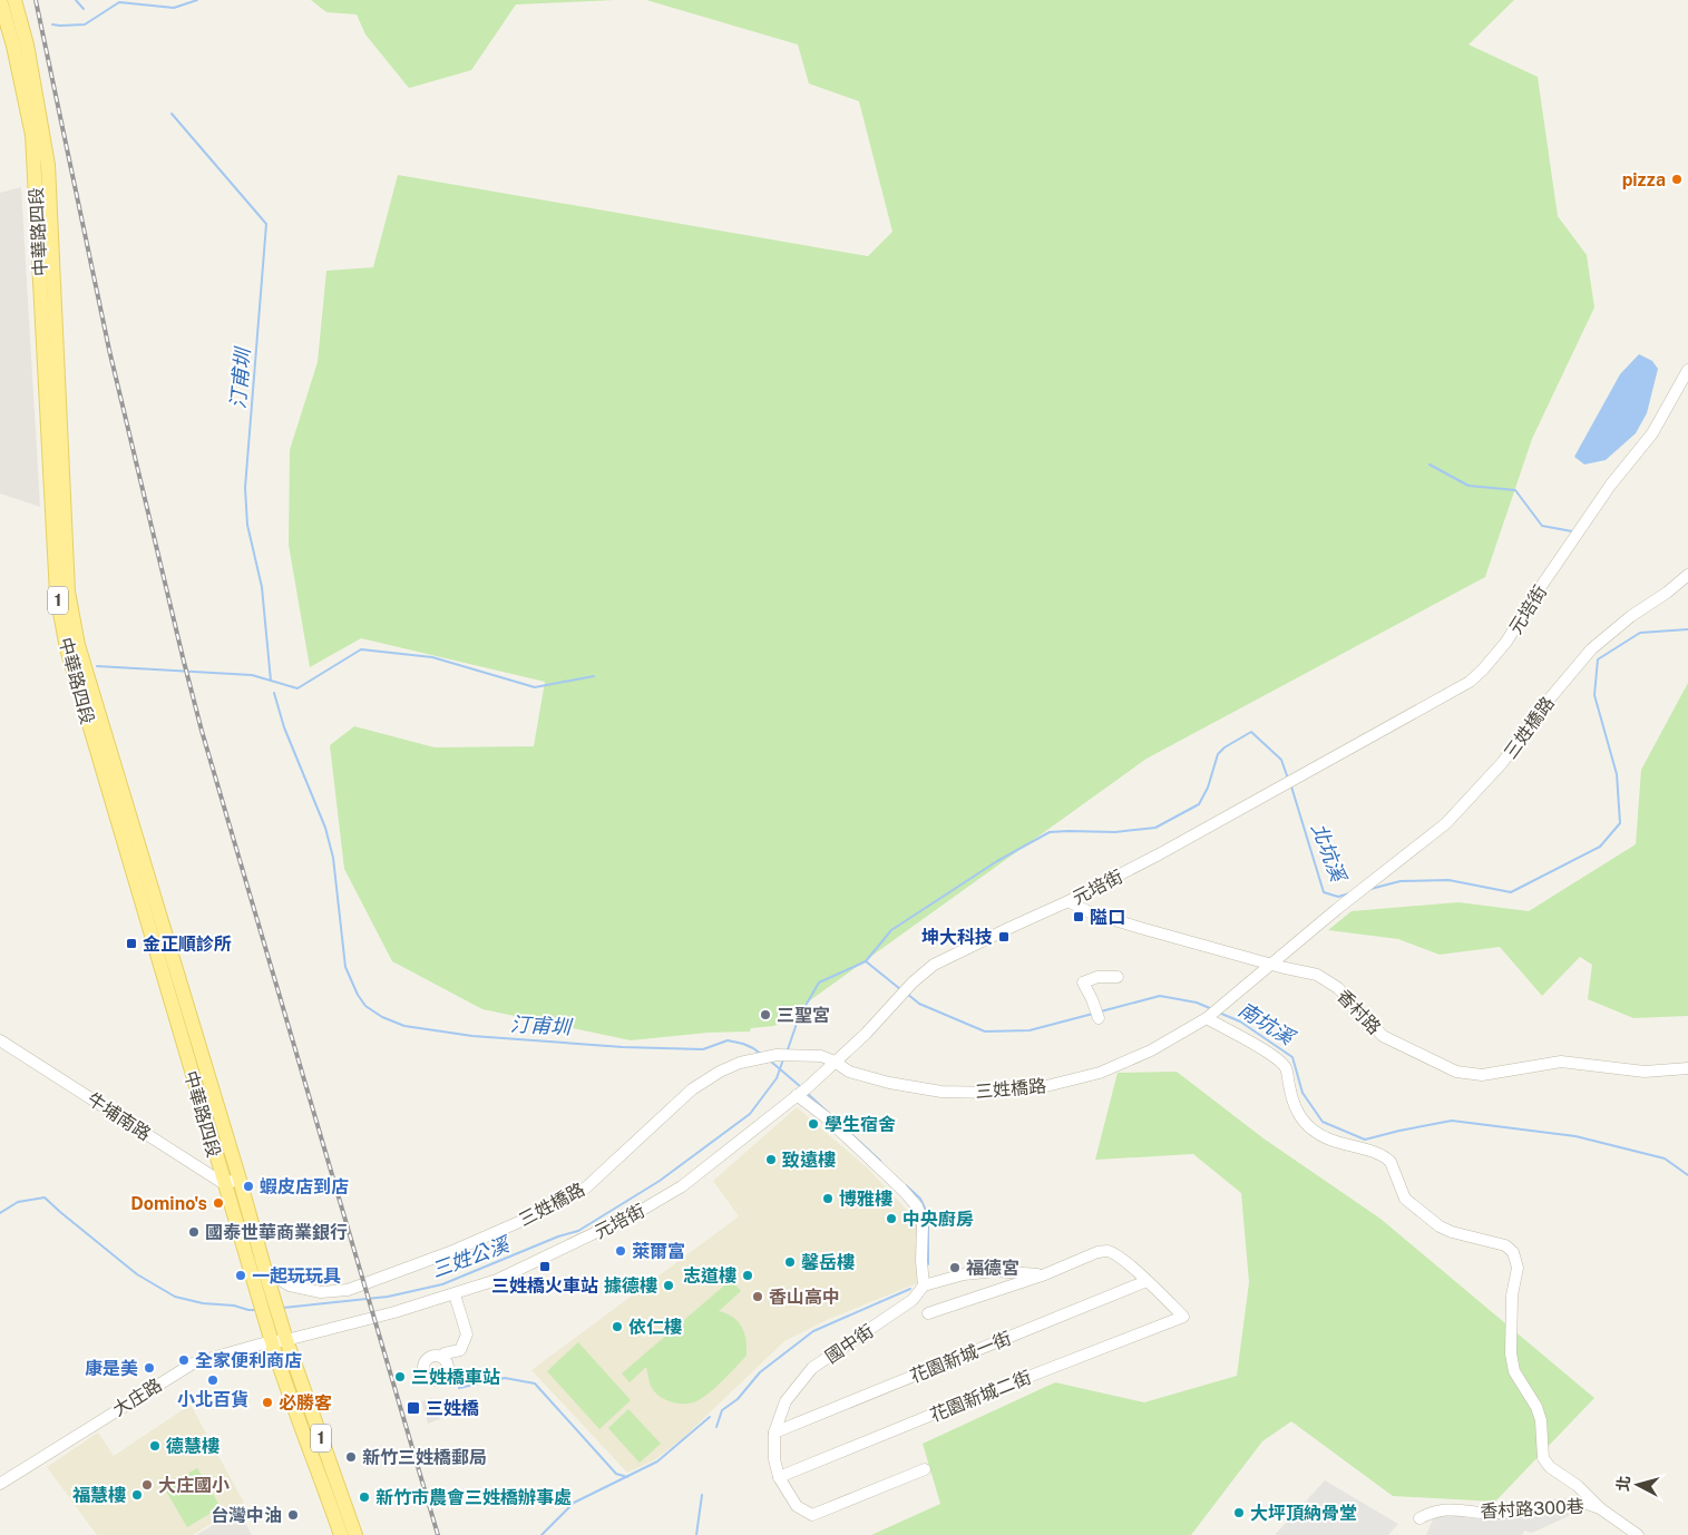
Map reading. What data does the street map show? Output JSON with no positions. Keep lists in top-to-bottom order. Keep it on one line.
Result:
{"streets":{"main road":["中華路四段","1"],"street":["元培街","三姓橋路","香村路","牛埔南路","國中街","花園新城一街","花園新城二街","大庄路","香村路300巷"]},"crossings":[["中華路四段","1"],["中華路四段","三姓橋路"],["中華路四段","牛埔南路"],["1","元培街"],["1","三姓橋路"],["1","大庄路"],["元培街","三姓橋路"],["元培街","香村路"],["元培街","大庄路"],["三姓橋路","香村路"],["國中街","花園新城一街"],["國中街","花園新城二街"],["花園新城一街","花園新城二街"]],"water":["汀甫圳","北坑溪","南坑溪","三姓公溪"],"places":{"other":["pizza","三聖宮","學生宿舍","致遠樓","蝦皮店到店","博雅樓","Domino's","中央廚房","國泰世華商業銀行","萊爾富","馨岳樓","福德宮","一起玩玩具","志道樓","據德樓","香山高中","依仁樓","全家便利商店","康是美","三姓橋車站","小北百貨","必勝客","德慧樓","新竹三姓橋郵局","大庄國小","福慧樓","新竹市農會三姓橋辦事處","大坪頂納骨堂","台灣中油"],"transit":["隘口","坤大科技","金正順診所","三姓橋火車站","三姓橋"]},"north":"left"}
